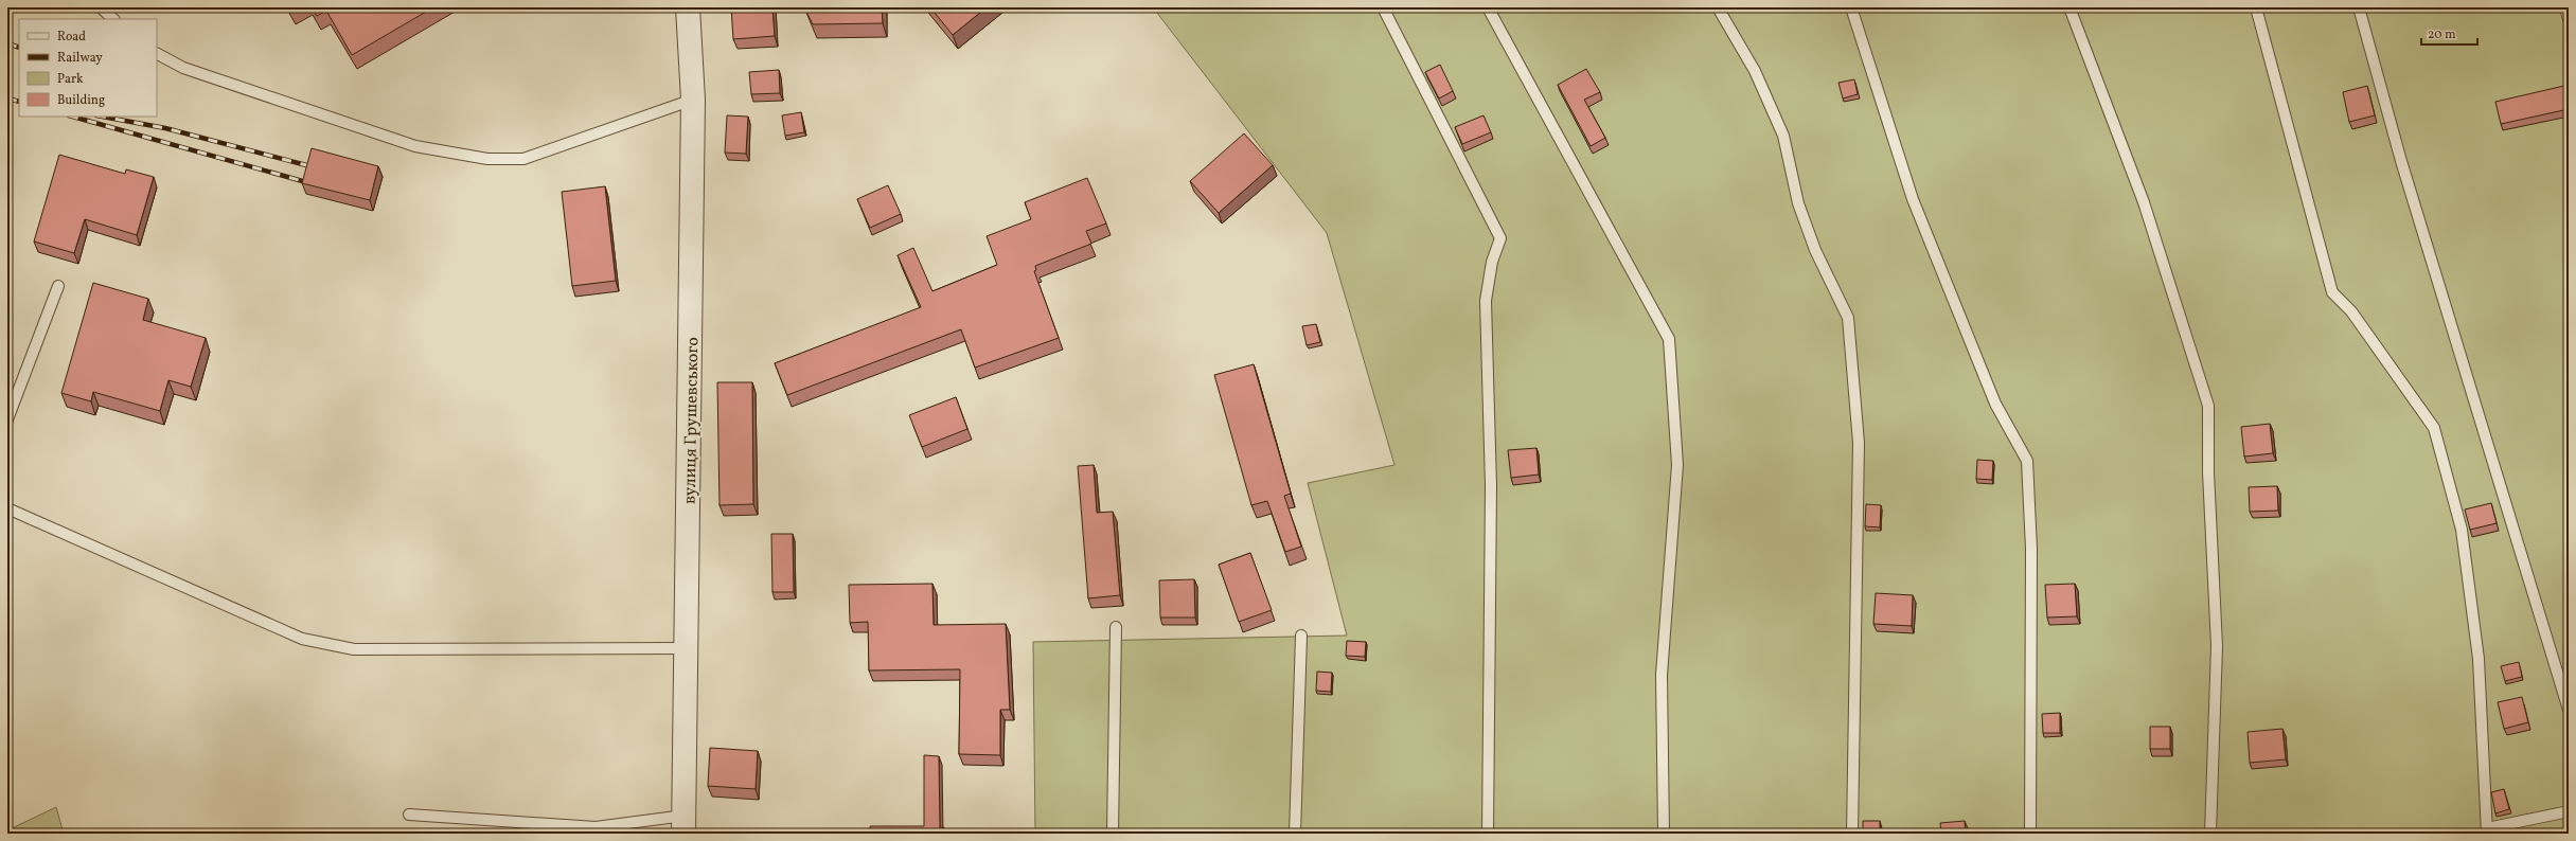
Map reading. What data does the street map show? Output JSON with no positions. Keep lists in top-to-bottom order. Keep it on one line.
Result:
{"streets":{"street":["вулиця Грушевського"]},"legend":["Road","Railway","Park","Building"],"scale_bar":"20 m"}
